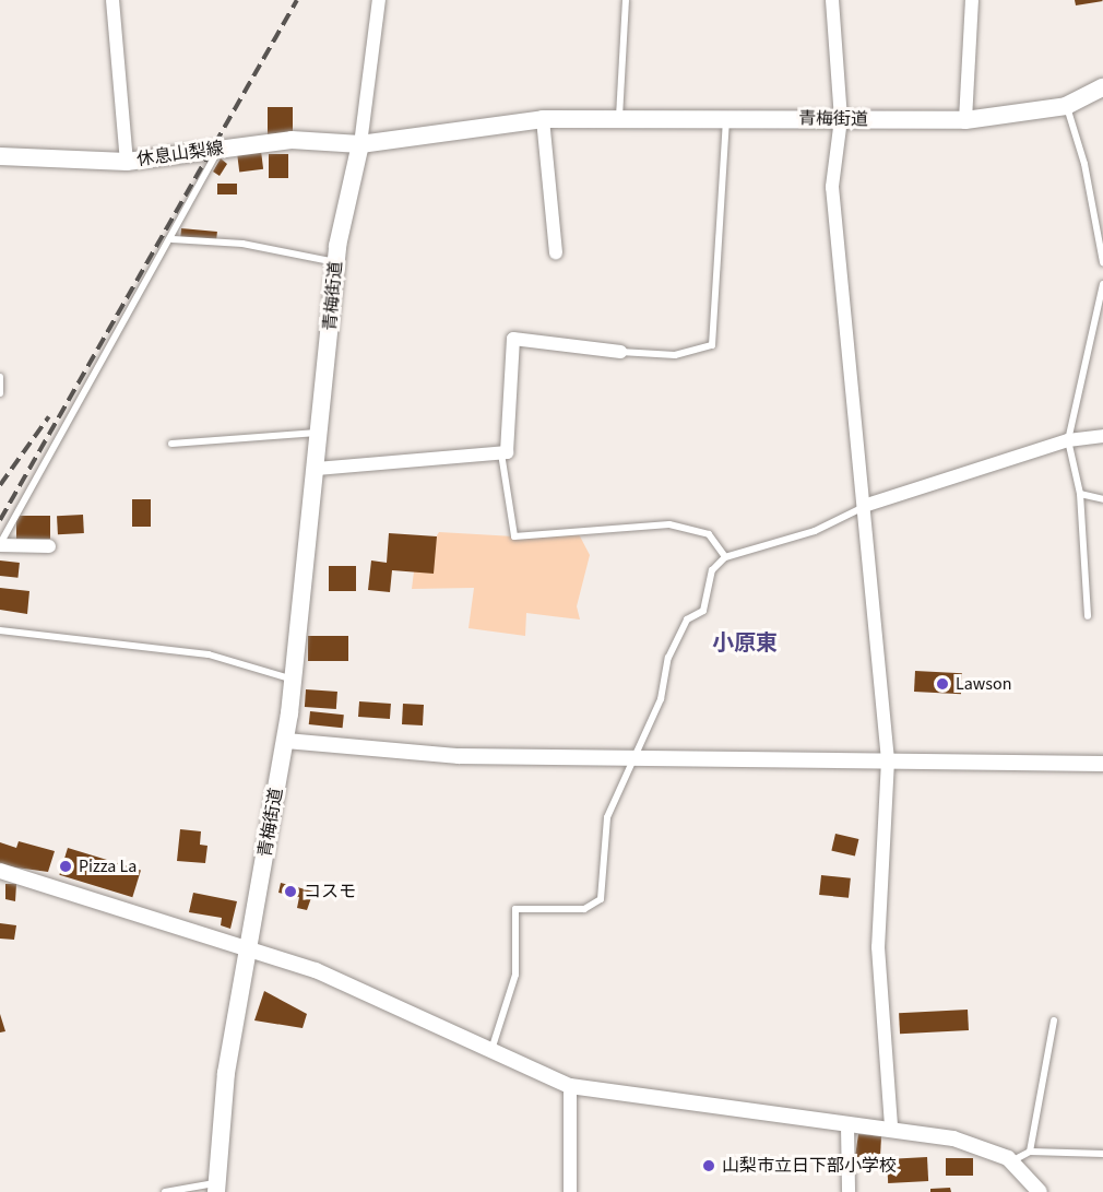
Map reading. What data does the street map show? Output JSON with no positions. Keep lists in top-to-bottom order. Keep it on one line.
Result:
{"streets":{"main road":["青梅街道","休息山梨線"]},"crossings":[["青梅街道","休息山梨線"]],"districts":["小原東"],"places":["Lawson","Pizza La","コスモ","山梨市立日下部小学校"]}
